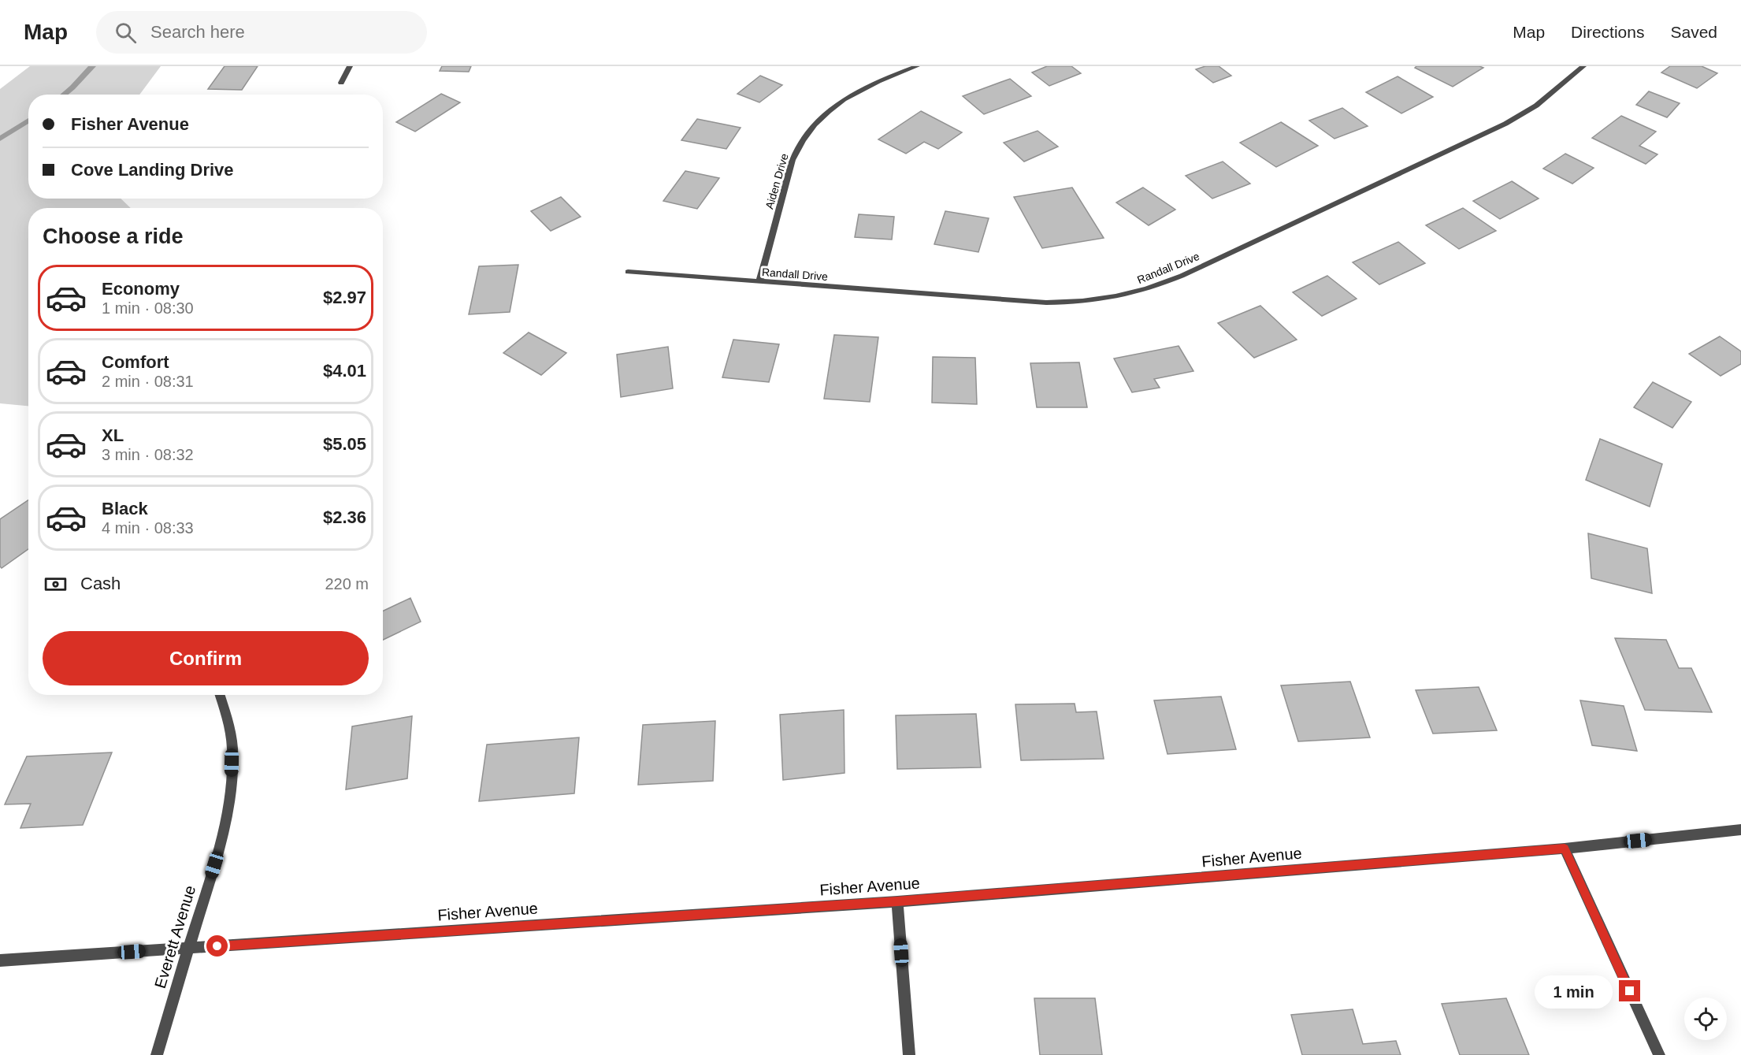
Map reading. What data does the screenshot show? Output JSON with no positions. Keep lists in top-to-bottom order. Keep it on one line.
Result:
{"streets":{"street":["Aiden Drive","Randall Drive","Fisher Avenue","Everett Avenue"]},"crossings":[["Aiden Drive","Randall Drive"],["Fisher Avenue","Everett Avenue"]],"page":{"header":"Map","search":"Search here","nav":["Map","Directions","Saved"],"banner":["Fisher Avenue","Cove Landing Drive"],"heading":"Choose a ride","list":[{"name":"Economy","note":"1 min · 08:30","value":"$2.97"},{"name":"Comfort","note":"2 min · 08:31","value":"$4.01"},{"name":"XL","note":"3 min · 08:32","value":"$5.05"},{"name":"Black","note":"4 min · 08:33","value":"$2.36"}],"pay":["Cash","220 m"],"buttons":"Confirm","bubble":"1 min"}}
